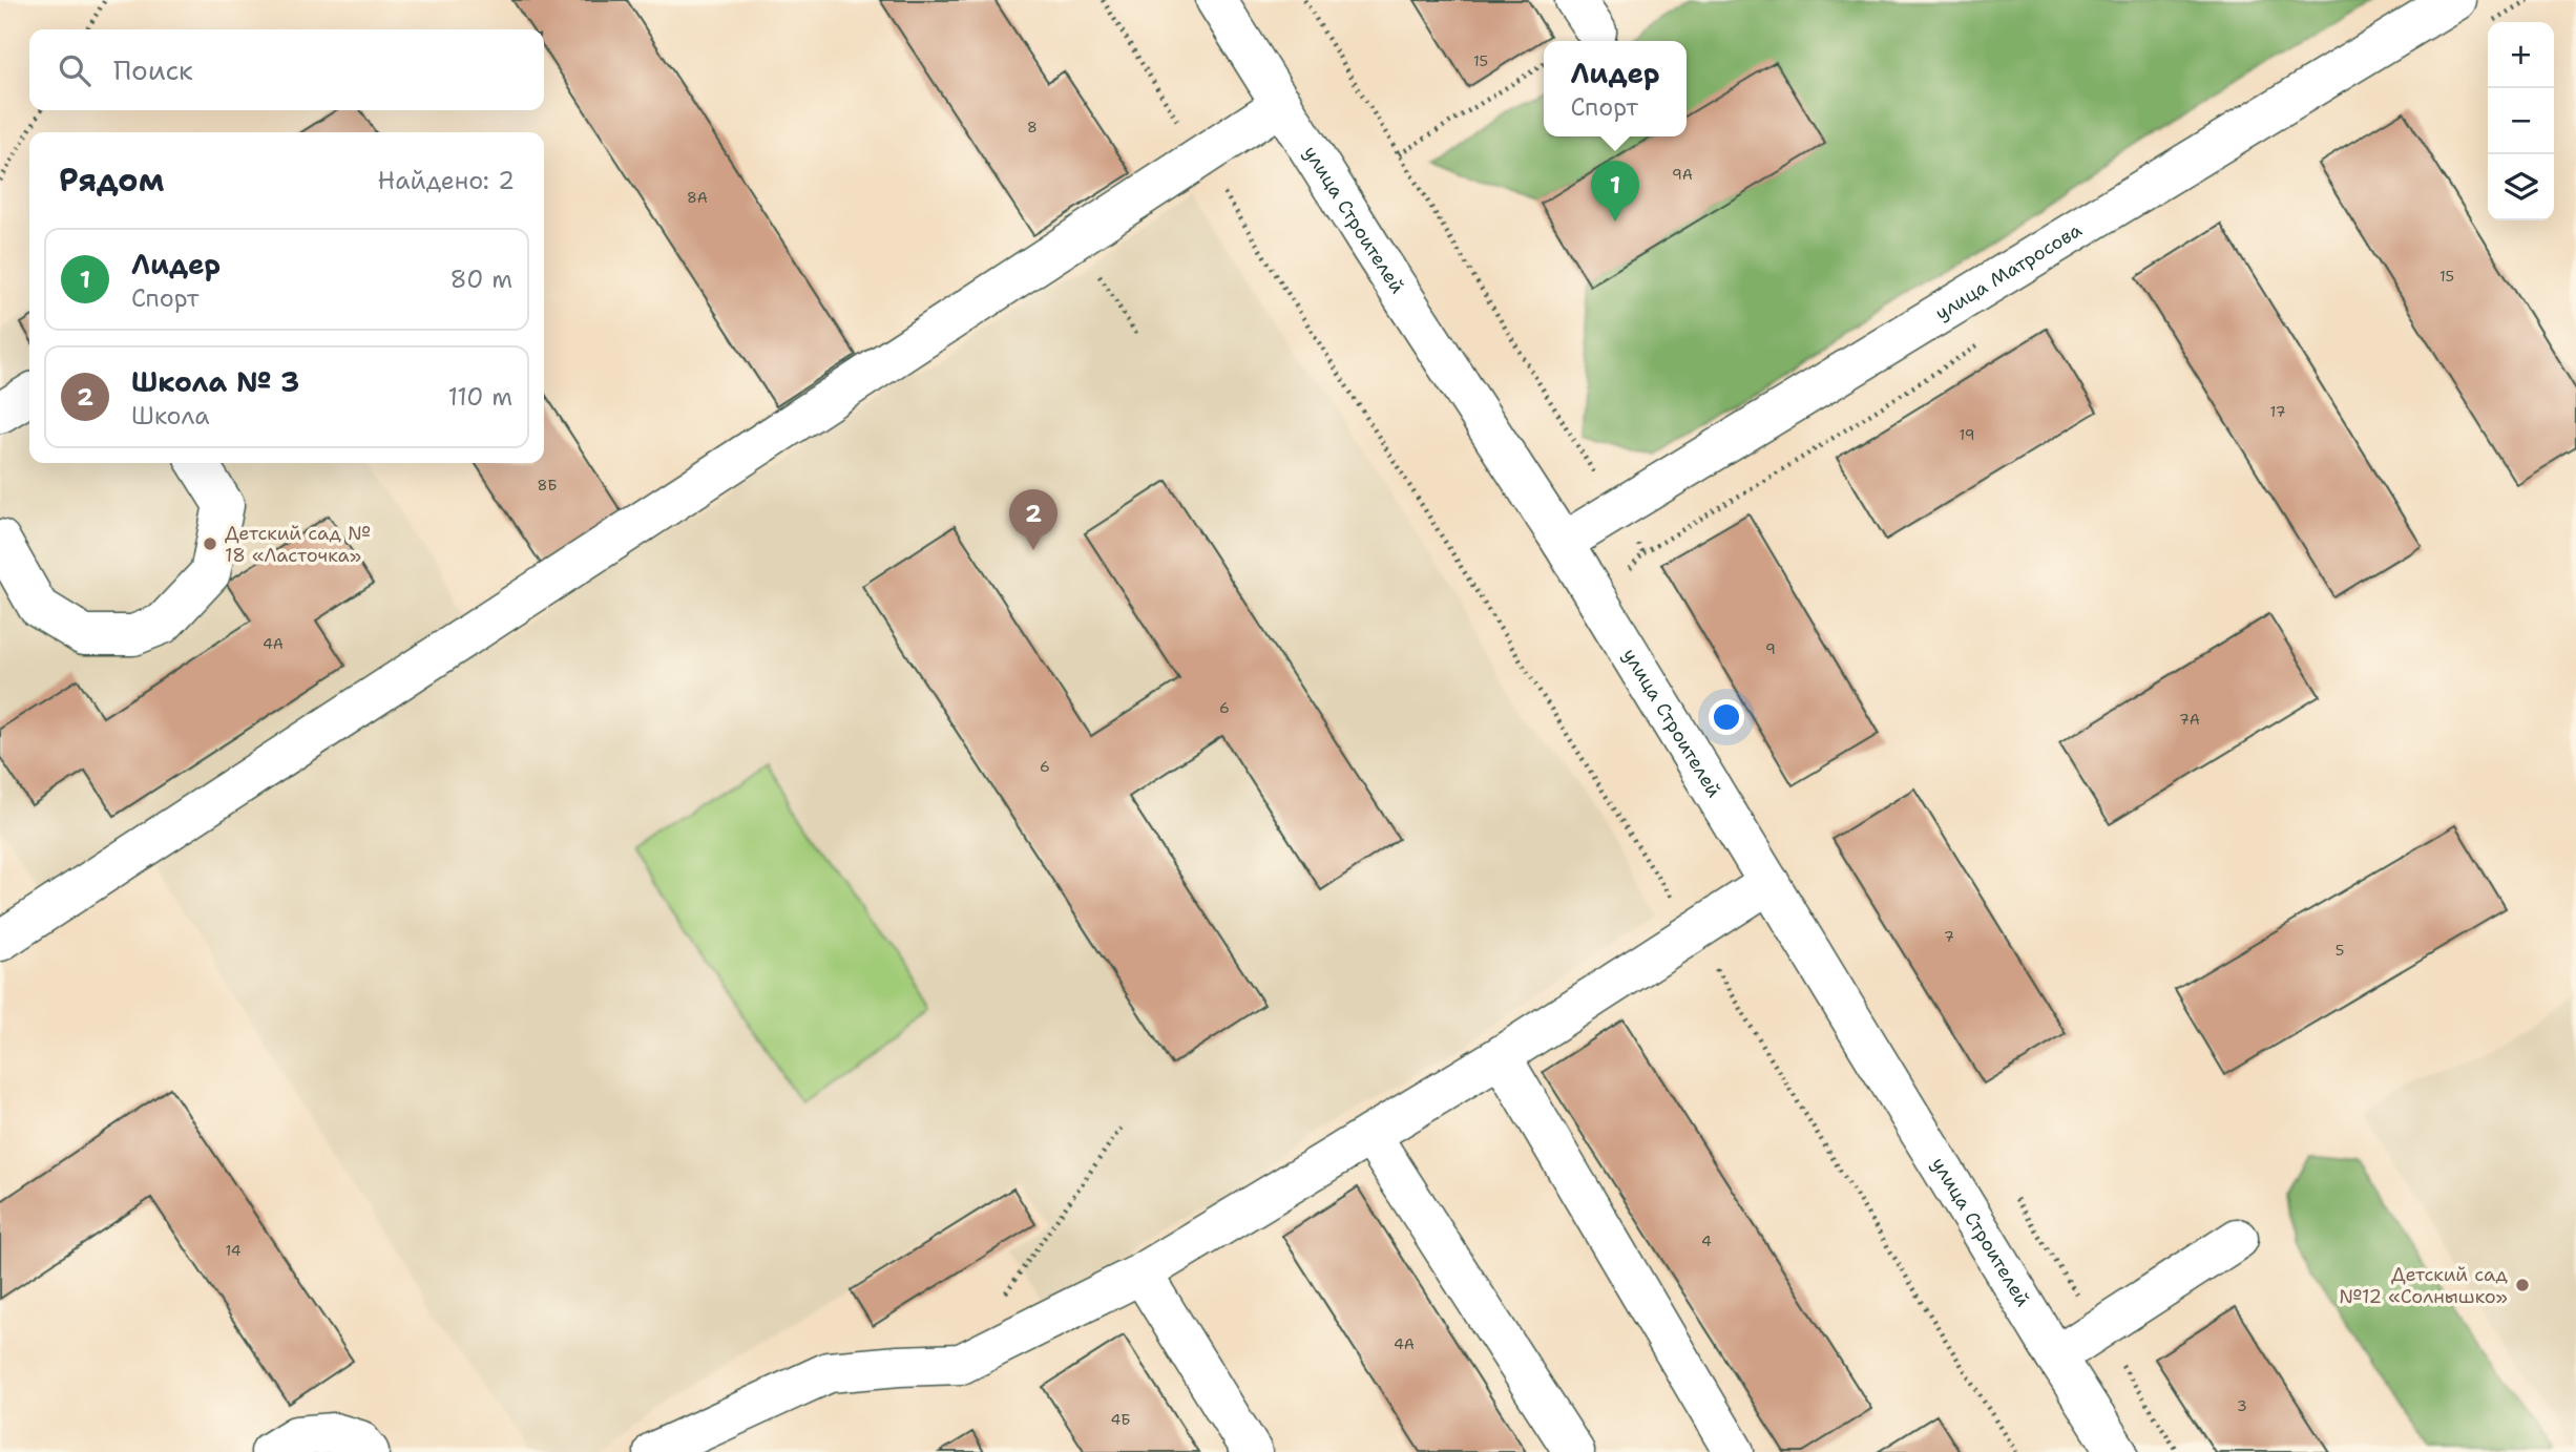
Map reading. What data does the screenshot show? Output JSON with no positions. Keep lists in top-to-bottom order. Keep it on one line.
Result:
{"streets":{"street":["улица Строителей","улица Матросова"]},"crossings":[["улица Строителей","улица Матросова"]],"places":["Детский сад № 18 «Ласточка»","Детский сад №12 «Солнышко»"],"house_numbers":["15","8","9А","8А","15","17","19","8Б","4А","9","6","7А","6","7","5","4","14","4А","3","4Б"],"page":{"map_buttons":["+","−"],"search":"Поиск","popup":["Лидер","Спорт"],"heading":["Рядом","Найдено: 2"],"pins":["1","2"],"list":[{"mark":"1","name":"Лидер","note":"Спорт","value":"80 m"},{"mark":"2","name":"Школа № 3","note":"Школа","value":"110 m"}]}}
